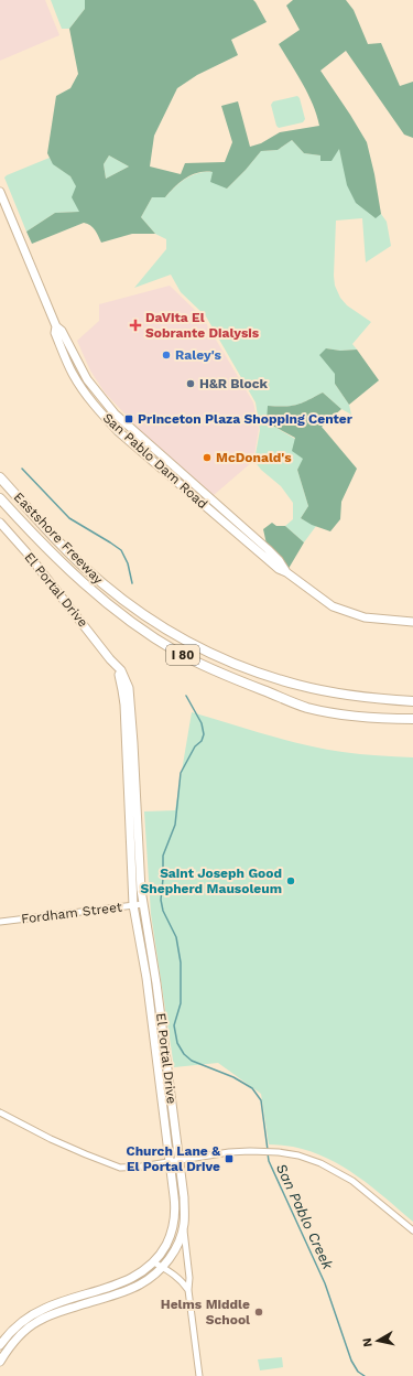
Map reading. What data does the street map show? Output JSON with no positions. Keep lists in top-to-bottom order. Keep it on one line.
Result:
{"streets":{"highway":["Eastshore Freeway","I 80"],"main road":["San Pablo Dam Road","El Portal Drive"],"street":["Fordham Street"]},"crossings":[["El Portal Drive","Fordham Street"]],"water":["San Pablo Creek"],"places":{"health":["DaVita El Sobrante Dialysis"],"other":["Raley's","H&R Block","McDonald's","Saint Joseph Good Shepherd Mausoleum","Helms Middle School"],"transit":["Princeton Plaza Shopping Center","Church Lane & El Portal Drive"]},"north":"left"}
